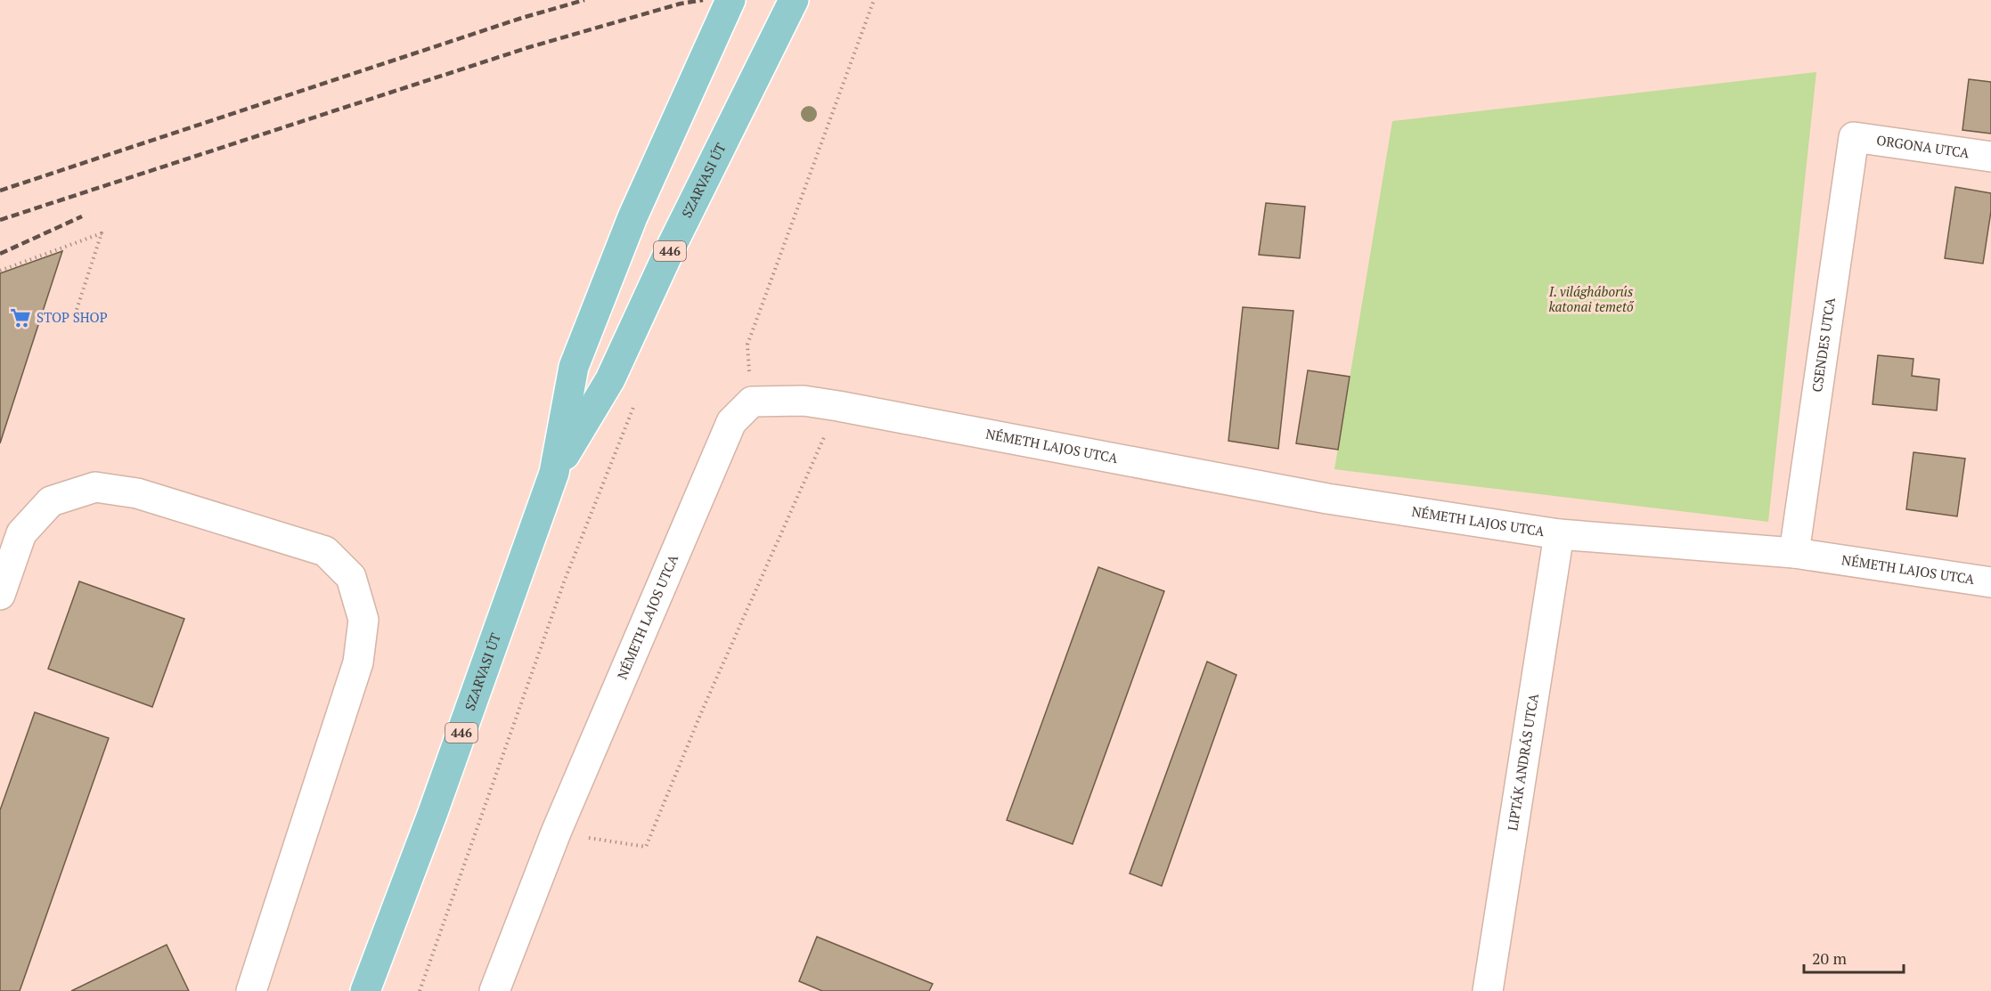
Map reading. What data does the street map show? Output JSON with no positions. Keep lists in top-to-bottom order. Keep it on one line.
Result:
{"streets":{"main road":["SZARVASI ÚT","446"],"street":["ORGONA UTCA","CSENDES UTCA","NÉMETH LAJOS UTCA","LIPTÁK ANDRÁS UTCA"]},"crossings":[["ORGONA UTCA","CSENDES UTCA"],["CSENDES UTCA","NÉMETH LAJOS UTCA"],["NÉMETH LAJOS UTCA","LIPTÁK ANDRÁS UTCA"]],"parks":["I. világháborús katonai temető"],"places":{"supermarket":["STOP SHOP"]},"scale_bar":"20 m"}
